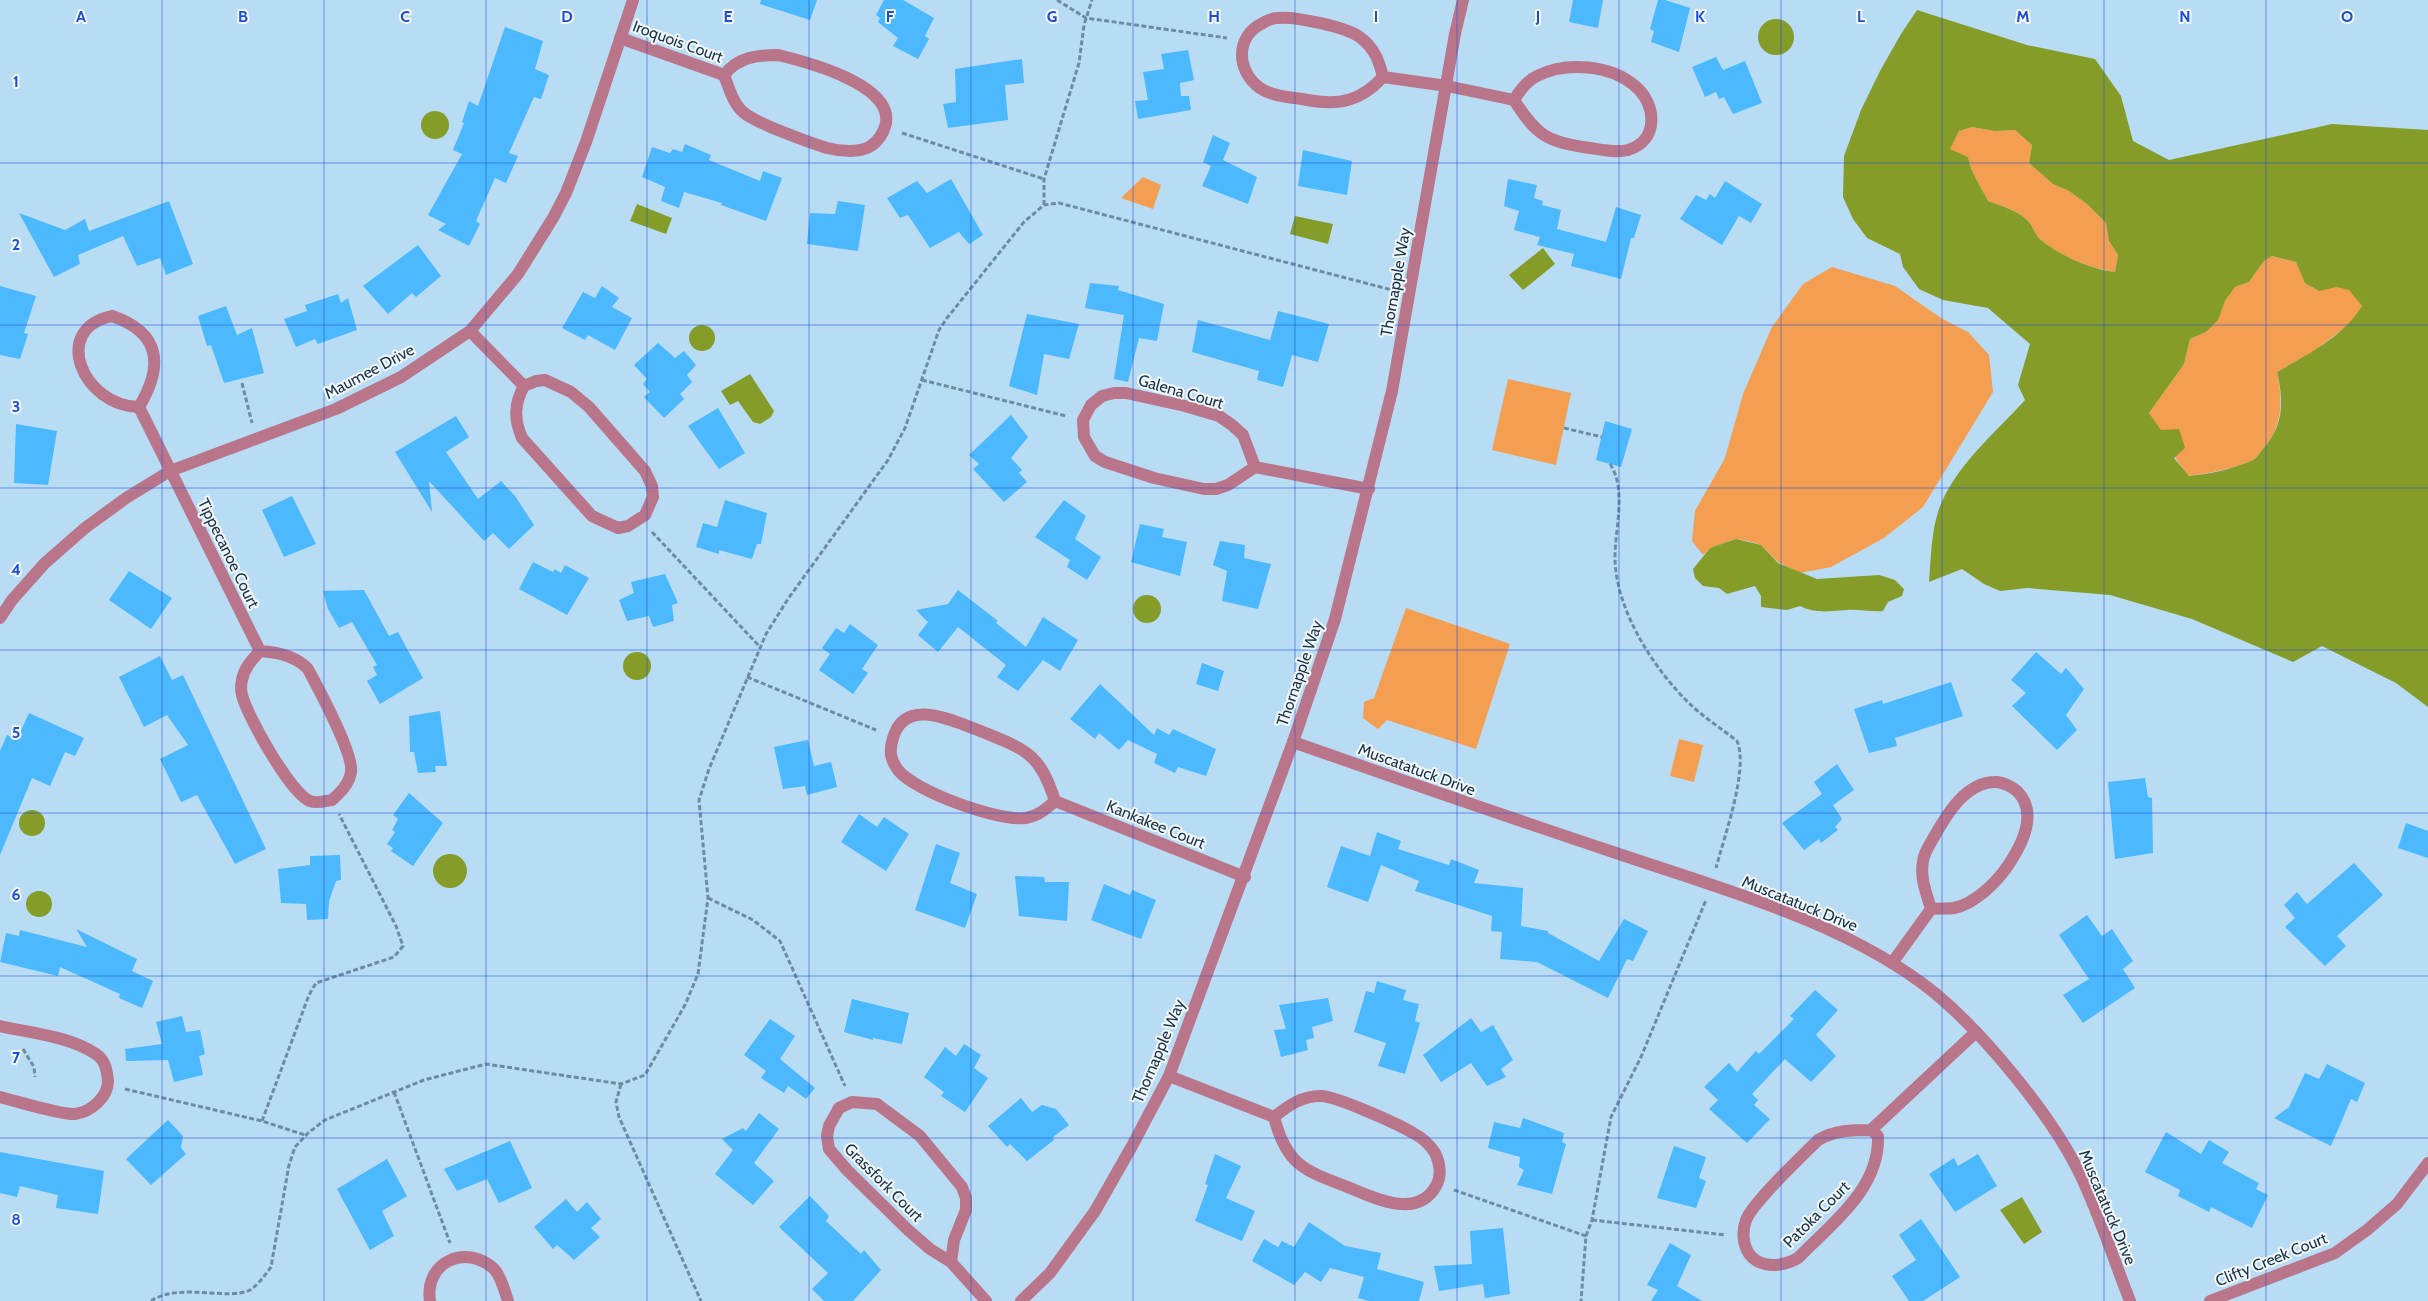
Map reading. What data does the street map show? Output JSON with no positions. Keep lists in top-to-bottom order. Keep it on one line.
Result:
{"streets":{"street":["Iroquois Court","Thornapple Way","Maumee Drive","Galena Court","Tippecanoe Court","Muscatatuck Drive","Kankakee Court","Grassfork Court","Patoka Court","Clifty Creek Court"]},"crossings":[["Iroquois Court","Maumee Drive"],["Thornapple Way","Muscatatuck Drive"],["Thornapple Way","Kankakee Court"],["Maumee Drive","Tippecanoe Court"]],"grid":{"columns":["A","B","C","D","E","F","G","H","I","J","K","L","M","N","O"],"rows":["1","2","3","4","5","6","7","8"]}}
